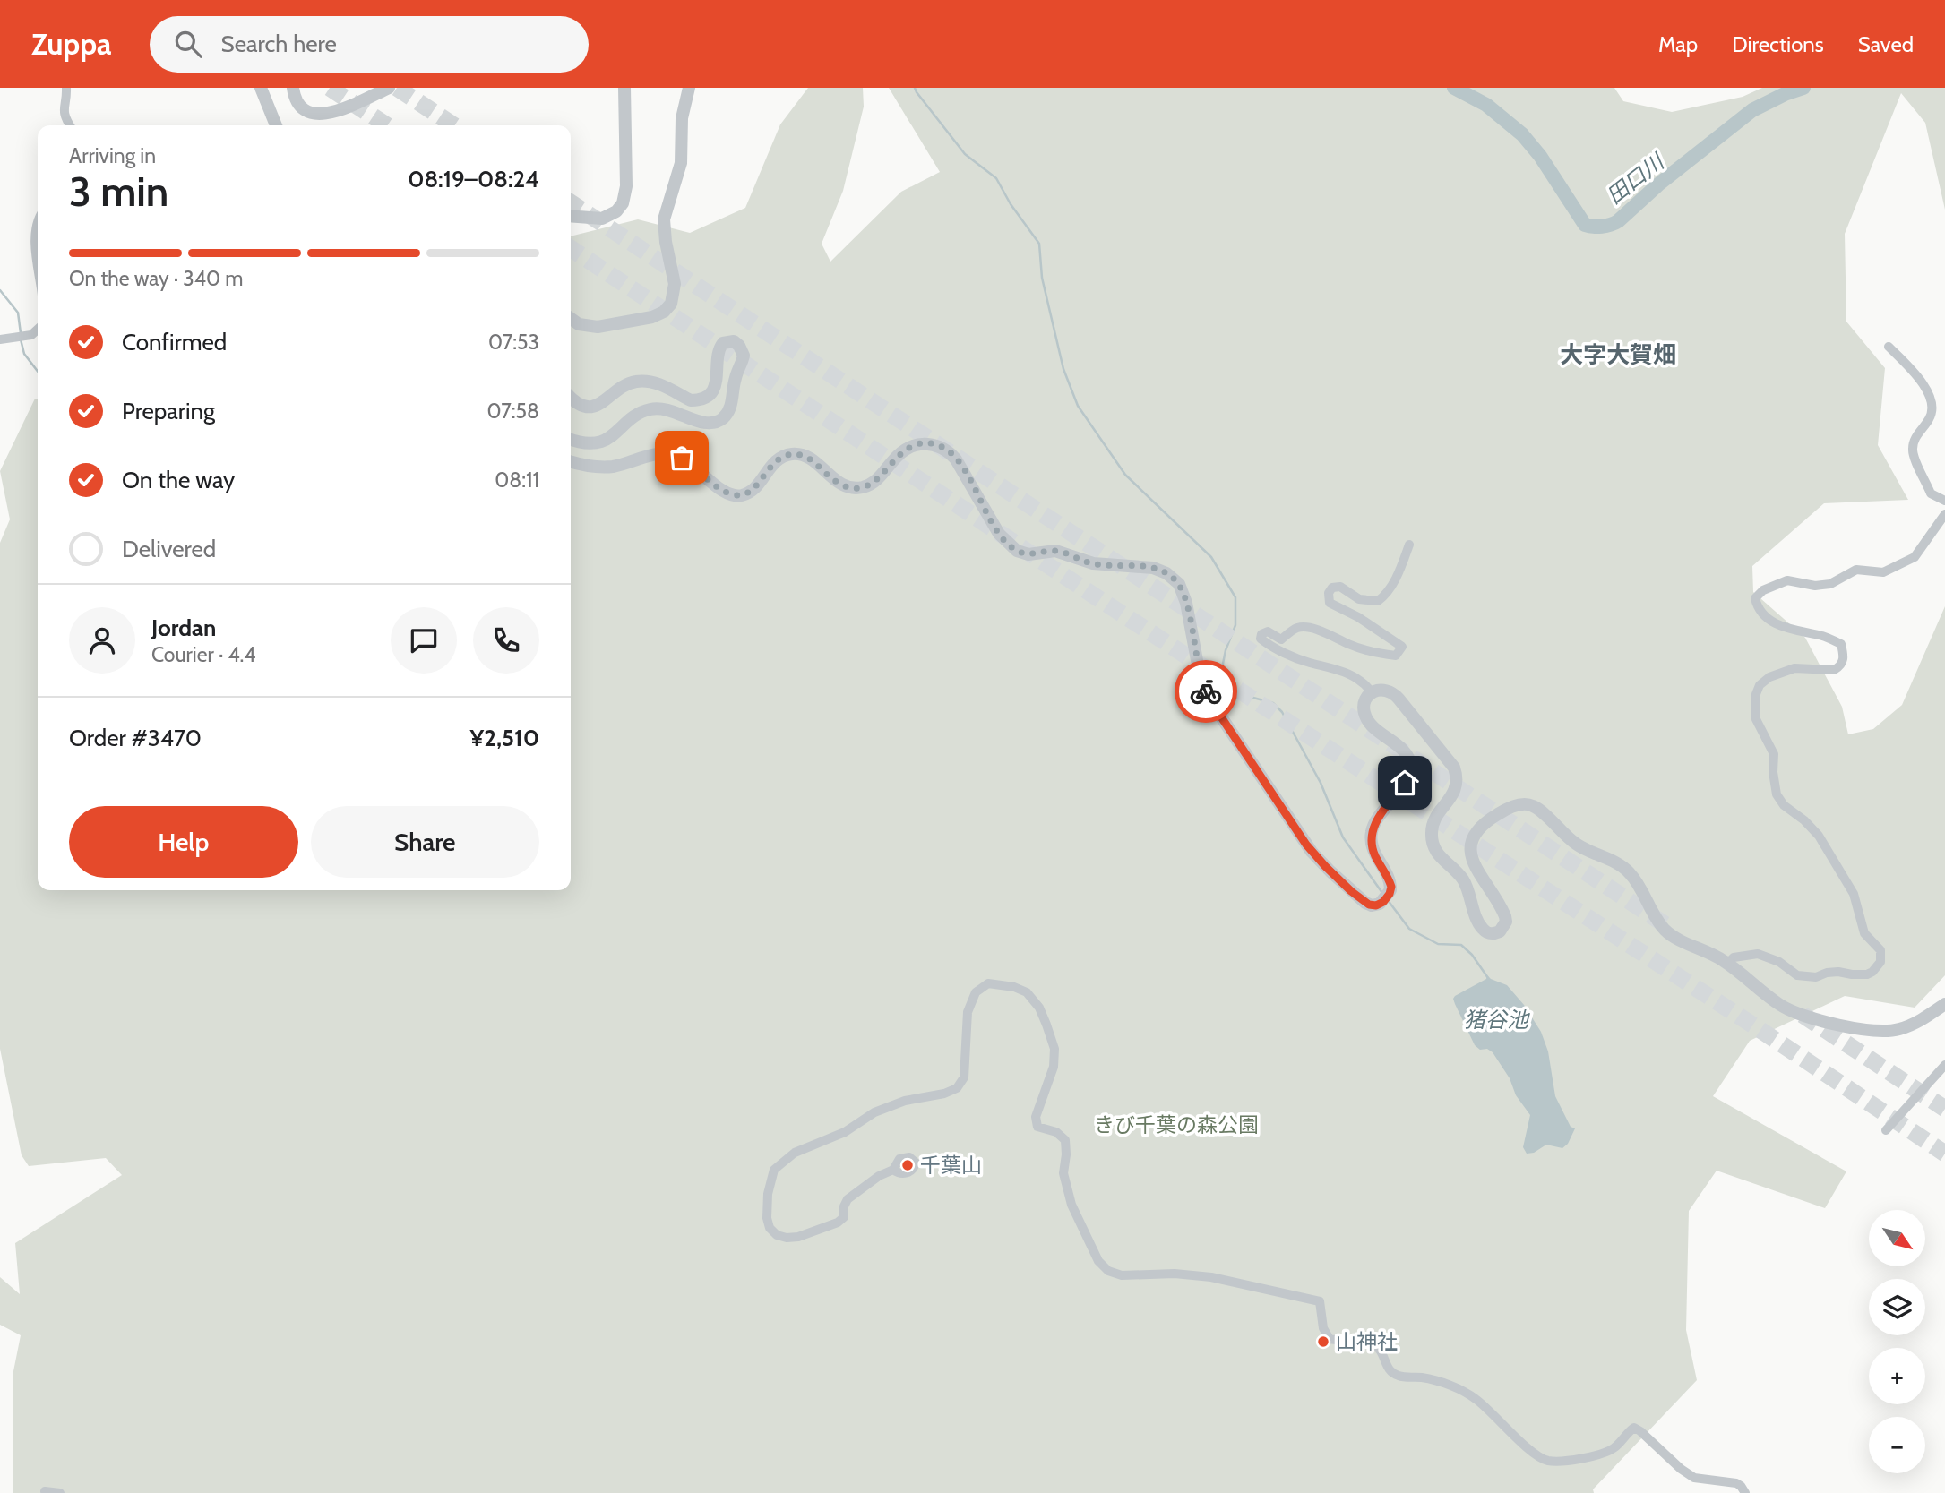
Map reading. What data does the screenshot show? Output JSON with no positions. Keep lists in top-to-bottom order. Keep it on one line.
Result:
{"districts":["大字大賀畑"],"water":["田口川","猪谷池"],"parks":["きび千葉の森公園"],"places":["千葉山","山神社"],"north":"bottom right","page":{"header":"Zuppa","search":"Search here","nav":["Map","Directions","Saved"],"heading":["3 min","Arriving in","08:19–08:24"],"panel":["Jordan","Courier · 4.4","Order #3470","¥2,510"],"bar":"On the way · 340 m","list":[["Confirmed","07:53"],["Preparing","07:58"],["On the way","08:11"],"Delivered"],"buttons":["Help","Share"],"map_buttons":["+","−"]}}
